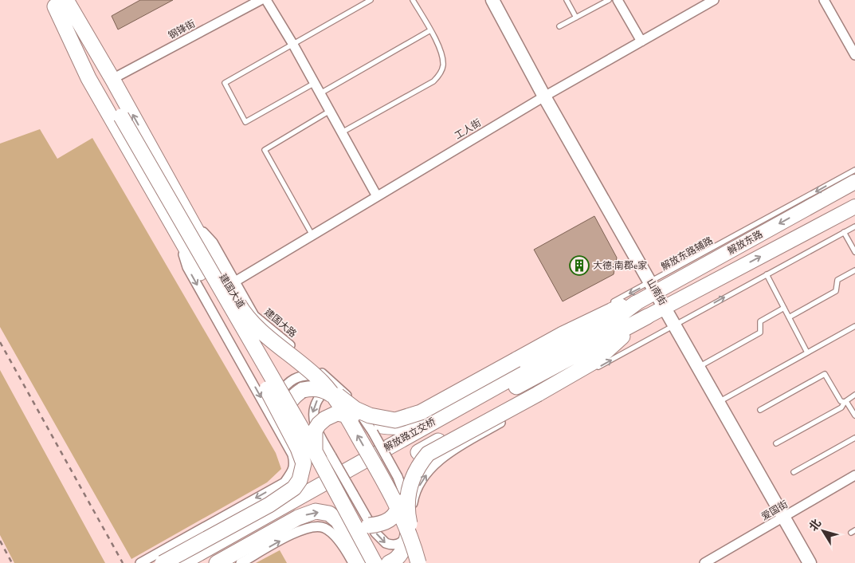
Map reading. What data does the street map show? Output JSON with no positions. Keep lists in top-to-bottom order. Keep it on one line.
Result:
{"streets":{"highway":["建国大道","解放路立交桥"],"main road":["解放东路","山南街"],"street":["钢锋街","工人街","爱国街"],"lane":["解放东路辅路"]},"crossings":[["钢锋街","建国大道"],["工人街","建国大道"],["工人街","山南街"],["解放东路","解放东路辅路"],["解放东路","山南街"],["解放东路","解放路立交桥"],["解放东路辅路","山南街"],["山南街","爱国街"]],"one_way":["解放东路辅路"],"places":{"building":["大德·南郡e家"]},"north":"top left"}
